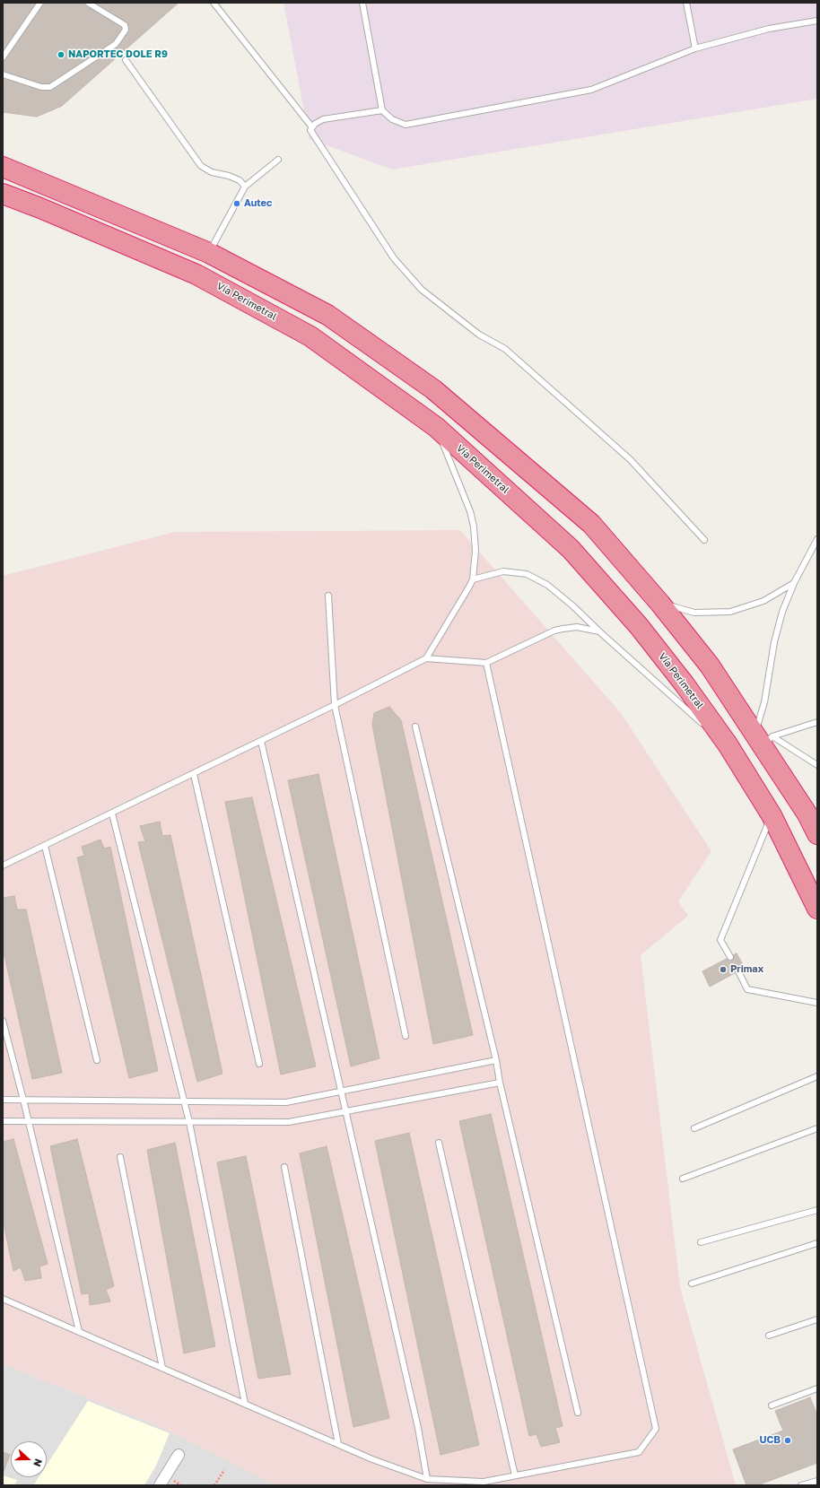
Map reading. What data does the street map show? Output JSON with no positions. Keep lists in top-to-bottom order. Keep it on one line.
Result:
{"streets":{"highway":["Vía Perimetral"]},"places":["NAPORTEC DOLE R9","Autec","Primax","UCB"],"north":"right"}
